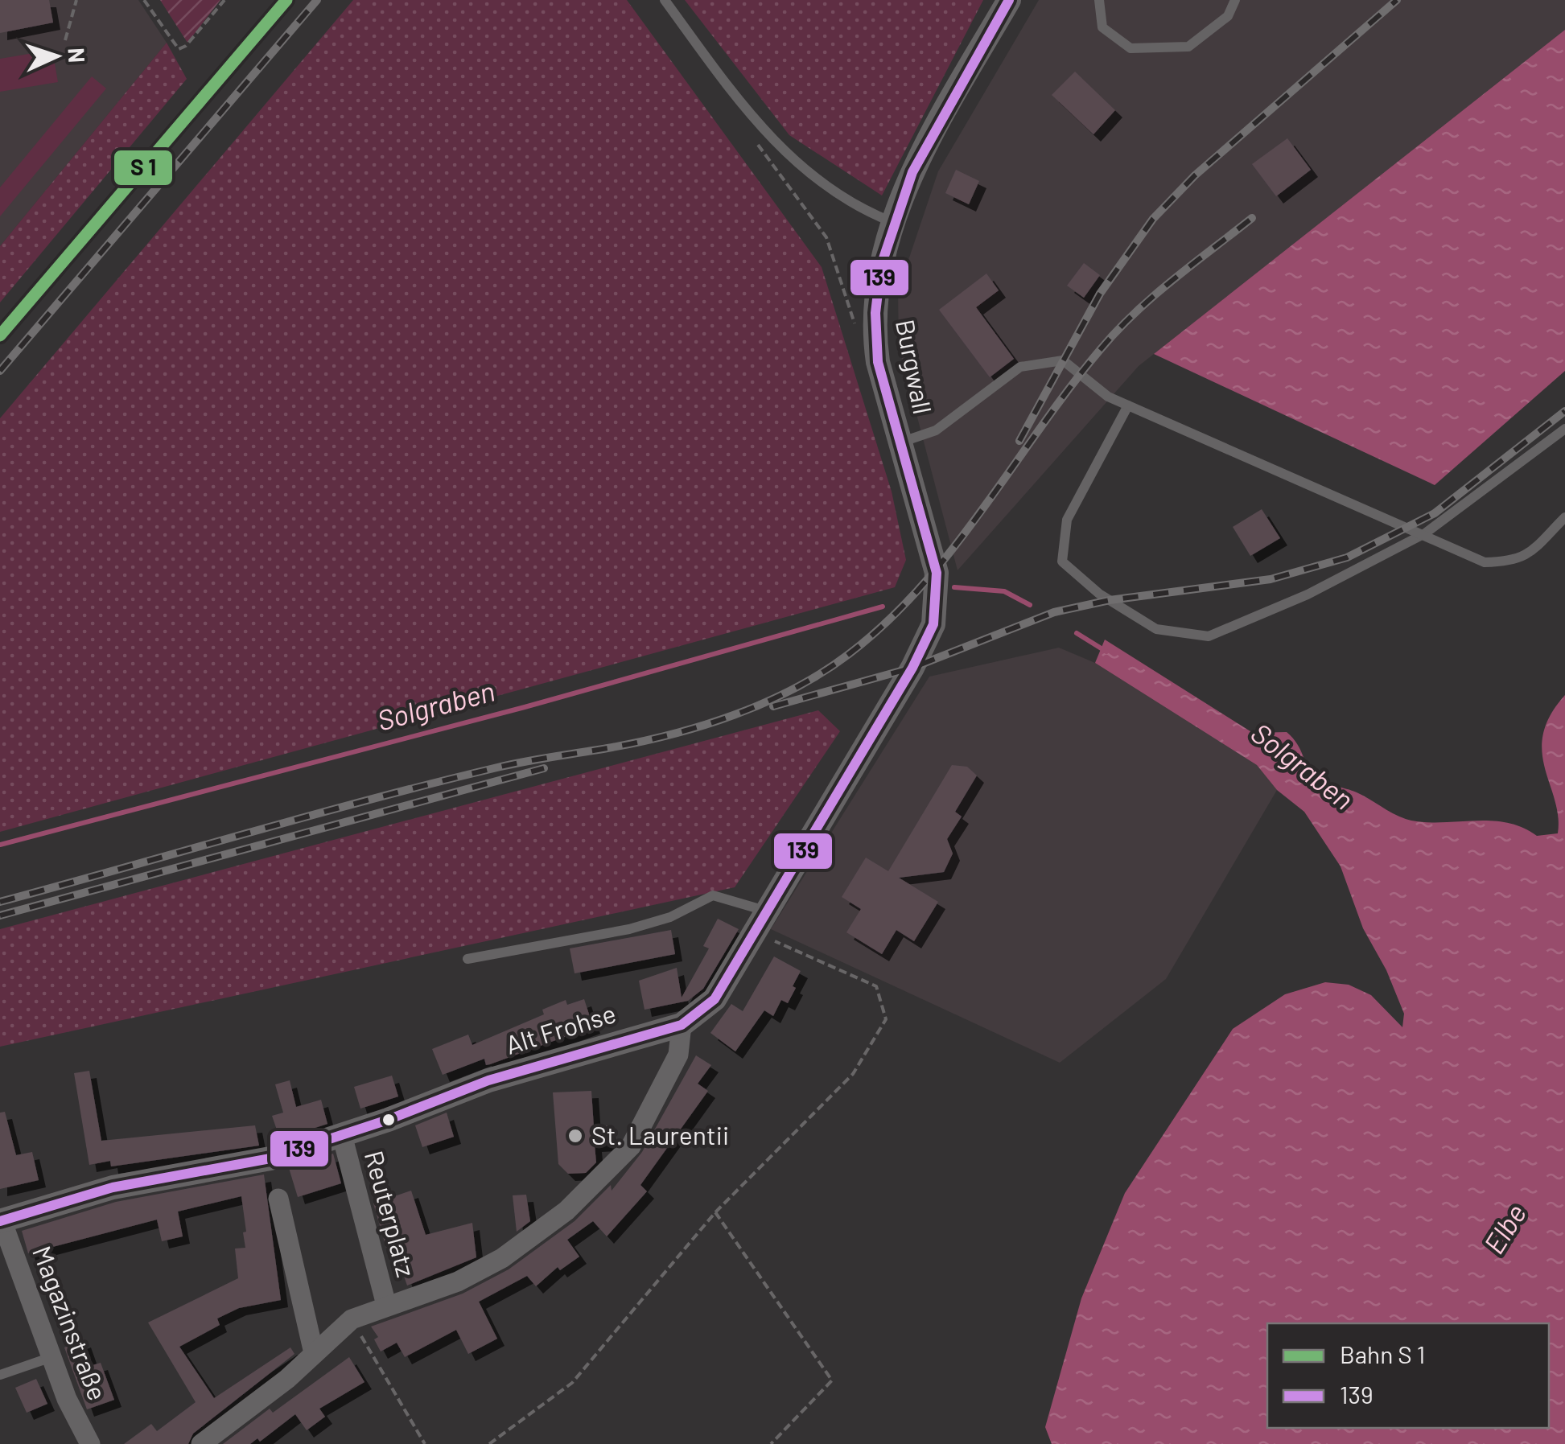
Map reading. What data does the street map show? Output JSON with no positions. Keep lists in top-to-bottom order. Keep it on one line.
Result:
{"streets":{"street":["Burgwall","Alt Frohse","Reuterplatz","Magazinstraße"]},"crossings":[["Burgwall","Alt Frohse"],["Alt Frohse","Reuterplatz"],["Alt Frohse","Magazinstraße"]],"water":["Solgraben","Elbe"],"places":["St. Laurentii"],"lines":["transit line 139"],"legend":["Bahn S 1","139"],"north":"right"}
